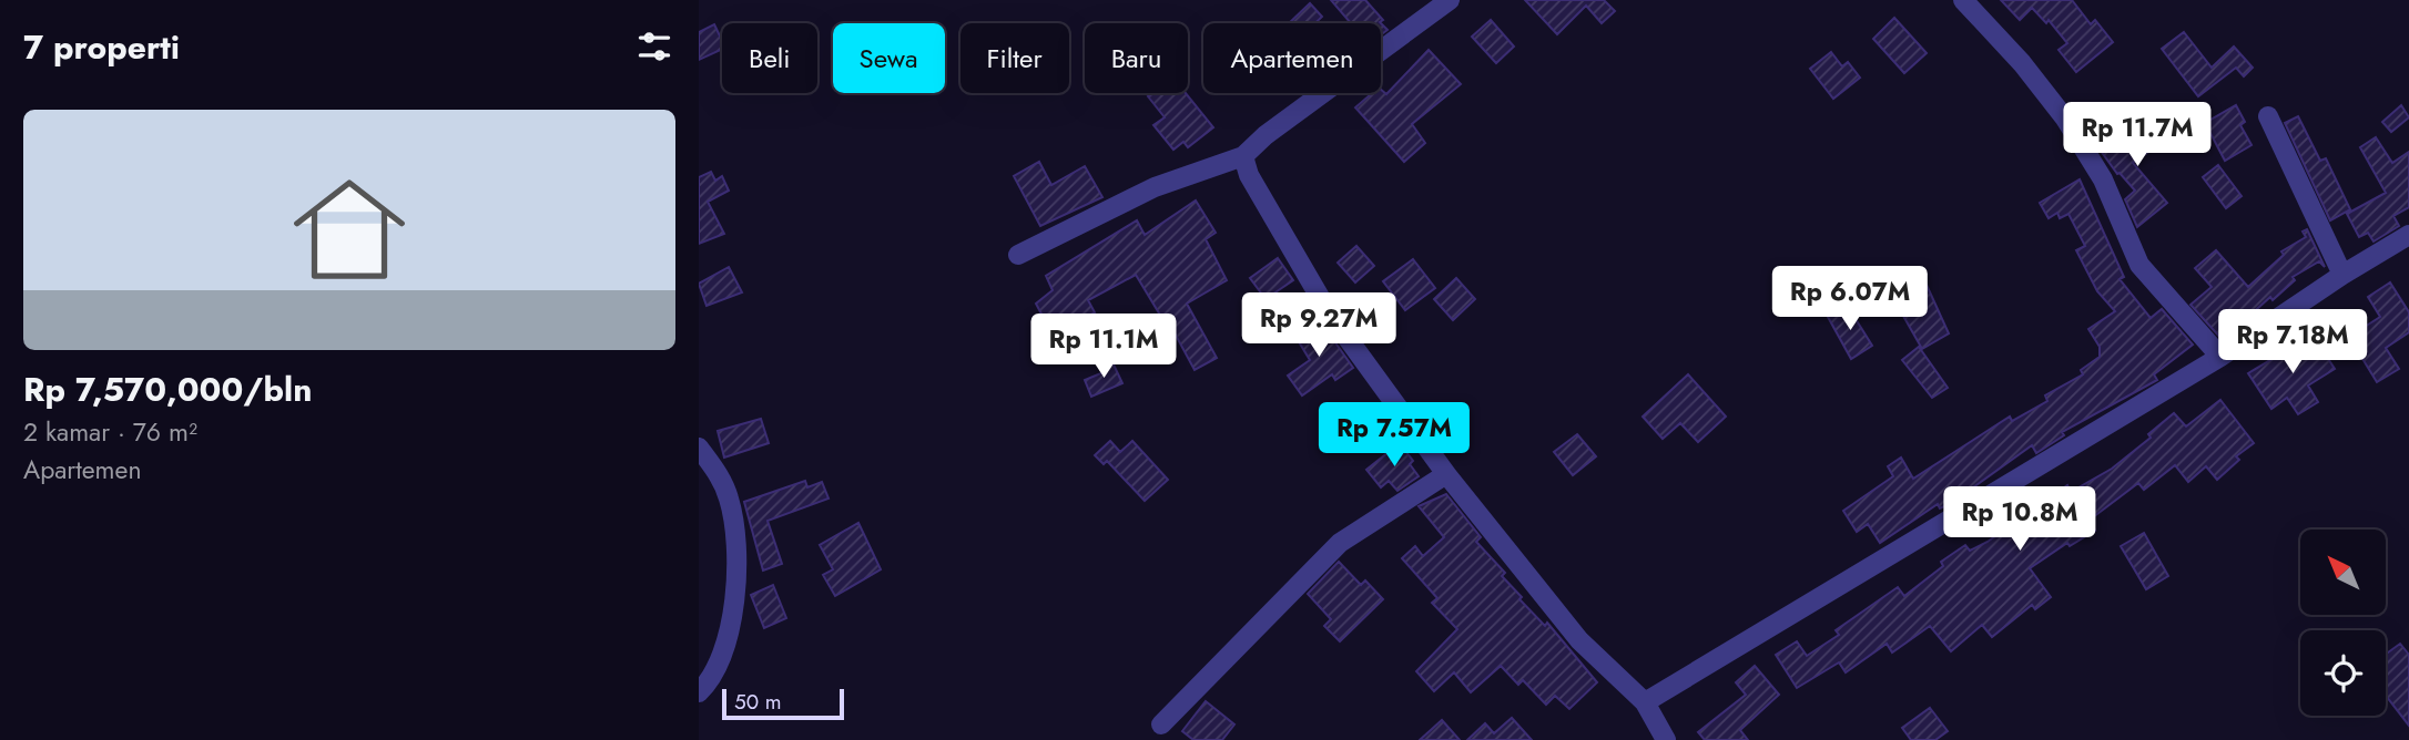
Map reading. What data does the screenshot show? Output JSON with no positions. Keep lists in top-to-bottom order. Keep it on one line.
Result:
{"scale_bar":"50 m","north":"top left","page":{"heading":"7 properti","chip":["Beli","Sewa","Filter","Baru","Apartemen"],"list":[{"name":"Rp 7,570,000/bln","note":"2 kamar · 76 m² · Apartemen"}],"price":["Rp 11.7M","Rp 6.07M","Rp 9.27M","Rp 7.18M","Rp 11.1M","Rp 7.57M","Rp 10.8M"],"scale":"50 m"}}
